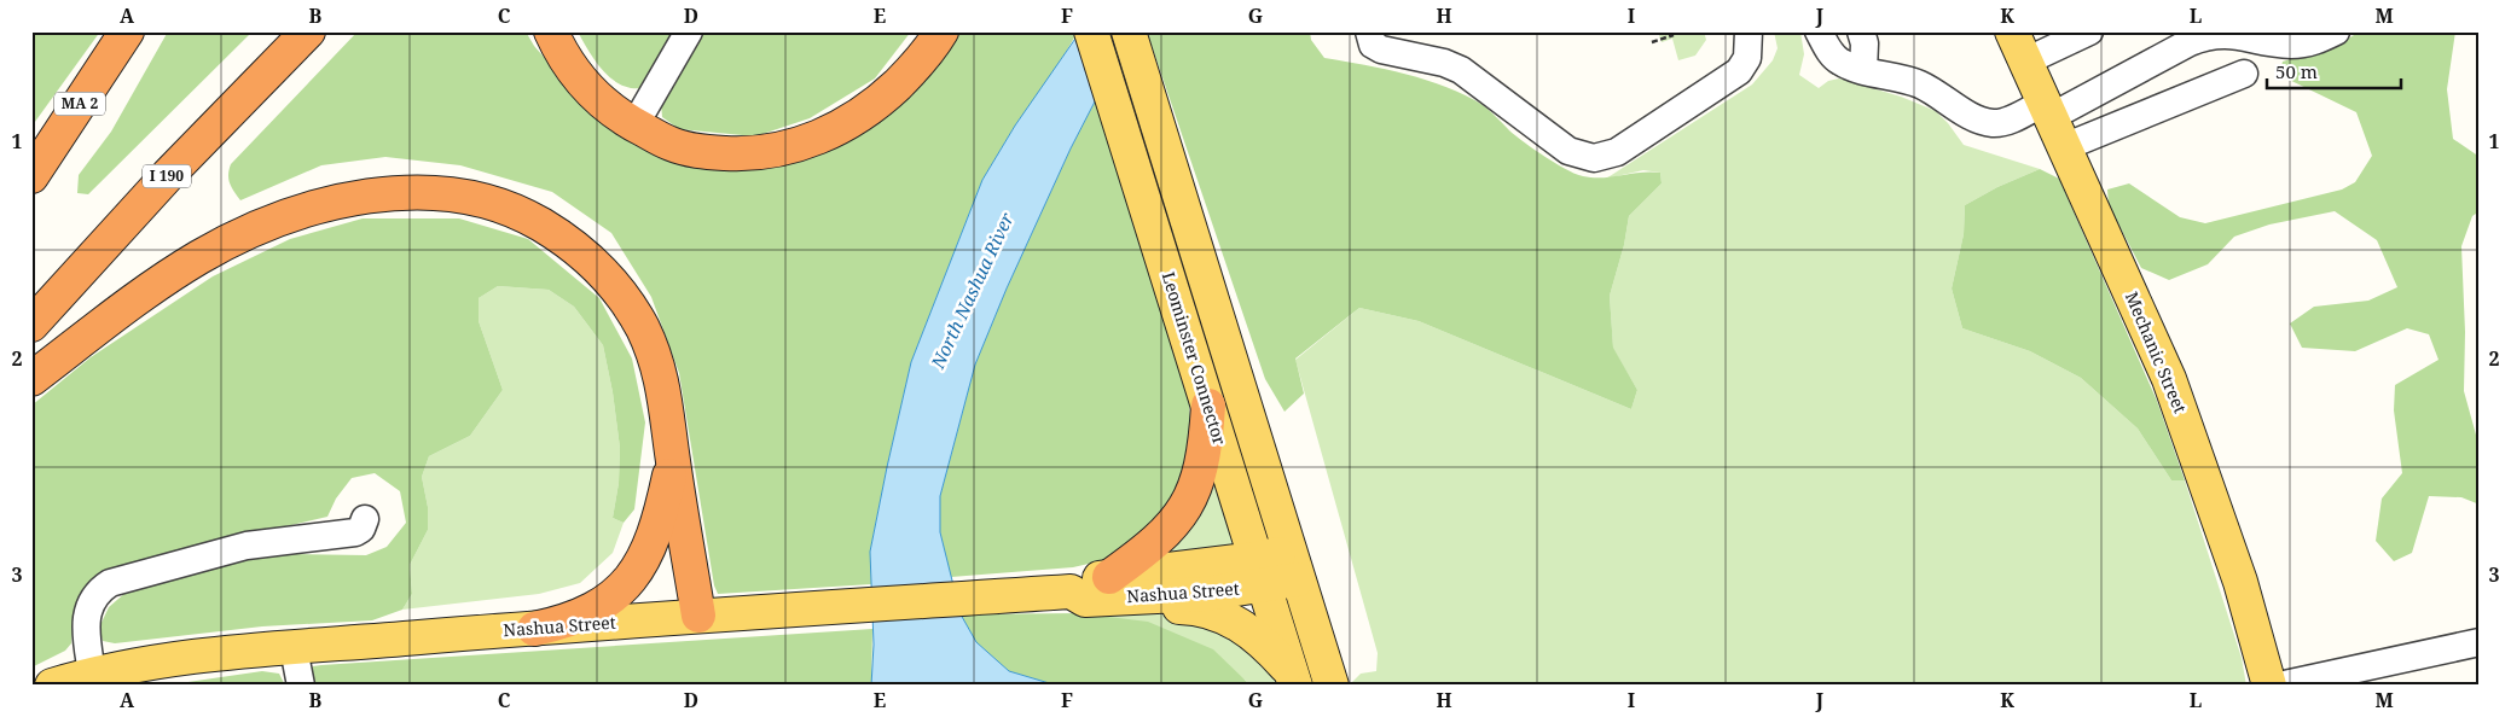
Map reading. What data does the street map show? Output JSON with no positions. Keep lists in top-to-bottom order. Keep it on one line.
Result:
{"streets":{"highway":["MA 2","I 190"],"main road":["Mechanic Street","Leominster Connector","Nashua Street"]},"crossings":[["Leominster Connector","Nashua Street"]],"water":["North Nashua River"],"scale_bar":"50 m","grid":{"columns":["A","B","C","D","E","F","G","H","I","J","K","L","M"],"rows":["1","2","3"]}}
